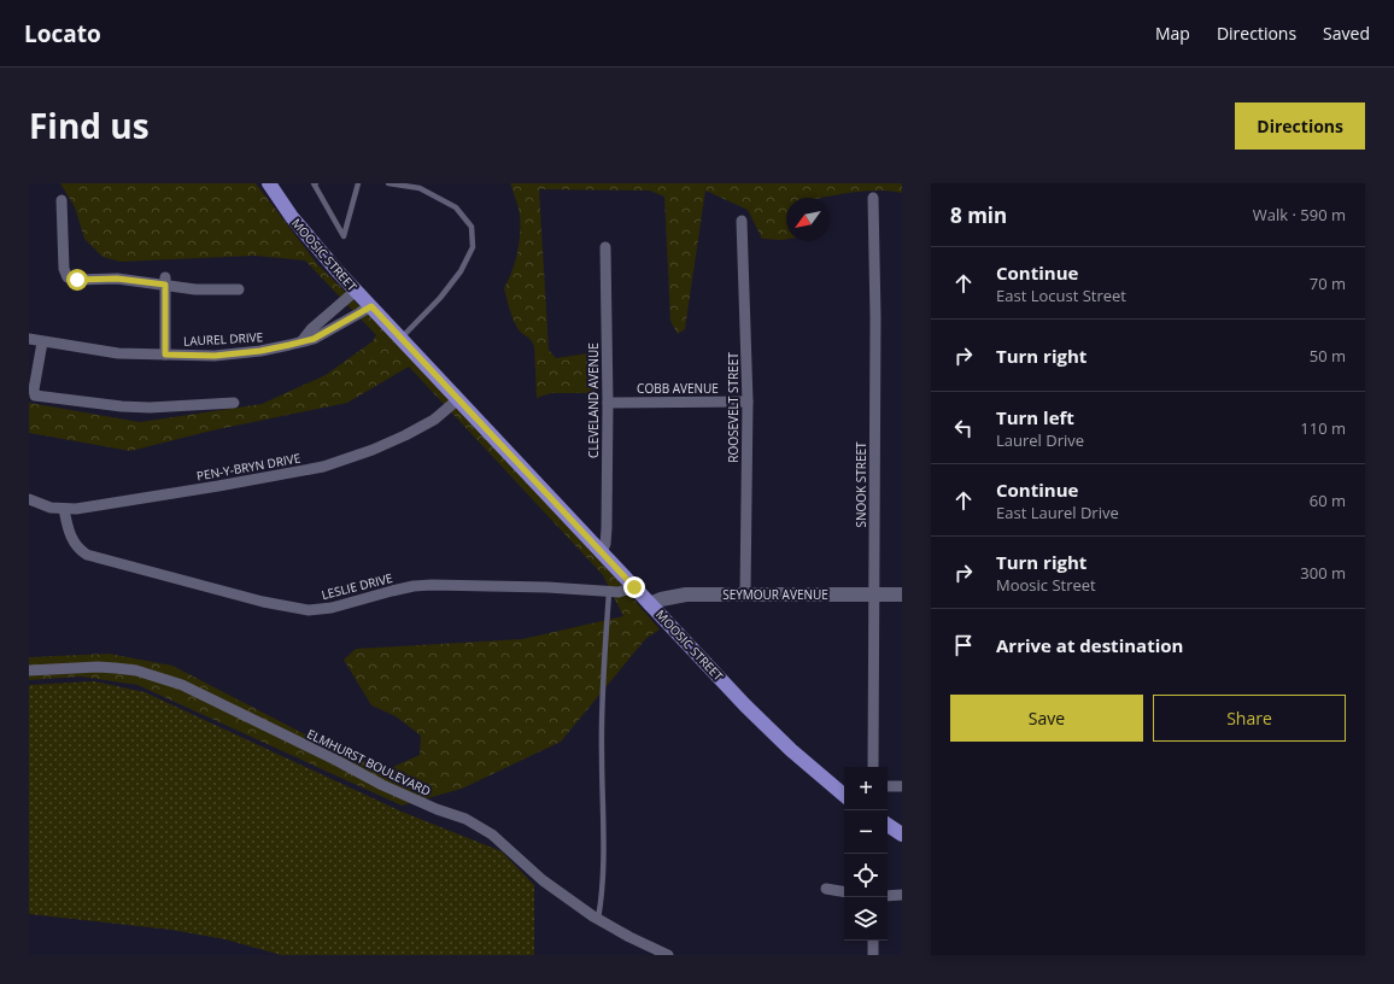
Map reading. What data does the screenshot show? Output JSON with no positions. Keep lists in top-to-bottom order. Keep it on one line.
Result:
{"streets":{"main road":["MOOSIC STREET"],"street":["LAUREL DRIVE","COBB AVENUE","CLEVELAND AVENUE","ROOSEVELT STREET","PEN-Y-BRYN DRIVE","SNOOK STREET","LESLIE DRIVE","SEYMOUR AVENUE","ELMHURST BOULEVARD"]},"crossings":[["MOOSIC STREET","LAUREL DRIVE"],["MOOSIC STREET","CLEVELAND AVENUE"],["MOOSIC STREET","PEN-Y-BRYN DRIVE"],["MOOSIC STREET","LESLIE DRIVE"],["MOOSIC STREET","SEYMOUR AVENUE"],["COBB AVENUE","CLEVELAND AVENUE"],["COBB AVENUE","ROOSEVELT STREET"],["ROOSEVELT STREET","SEYMOUR AVENUE"],["PEN-Y-BRYN DRIVE","LESLIE DRIVE"],["SNOOK STREET","SEYMOUR AVENUE"]],"north":"bottom left","page":{"header":"Locato","nav":["Map","Directions","Saved"],"title":"Find us","buttons":["Directions",["Save","Share"]],"heading":["8 min","Walk · 590 m"],"list":[["Continue","East Locust Street","70 m"],["Turn right","50 m"],["Turn left","Laurel Drive","110 m"],["Continue","East Laurel Drive","60 m"],["Turn right","Moosic Street","300 m"],"Arrive at destination"],"map_buttons":["+","−"]}}
